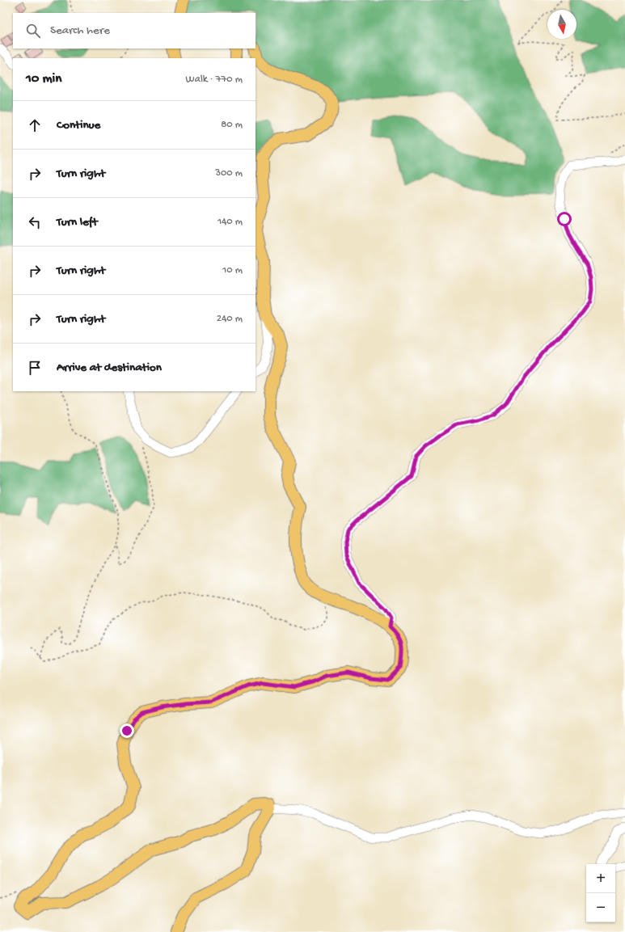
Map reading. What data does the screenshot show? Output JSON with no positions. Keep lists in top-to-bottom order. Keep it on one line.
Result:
{"north":"bottom","page":{"search":"Search here","heading":["10 min","Walk · 770 m"],"list":[["Continue","80 m"],["Turn right","300 m"],["Turn left","140 m"],["Turn right","10 m"],["Turn right","240 m"],"Arrive at destination"],"map_buttons":["+","−"]}}
